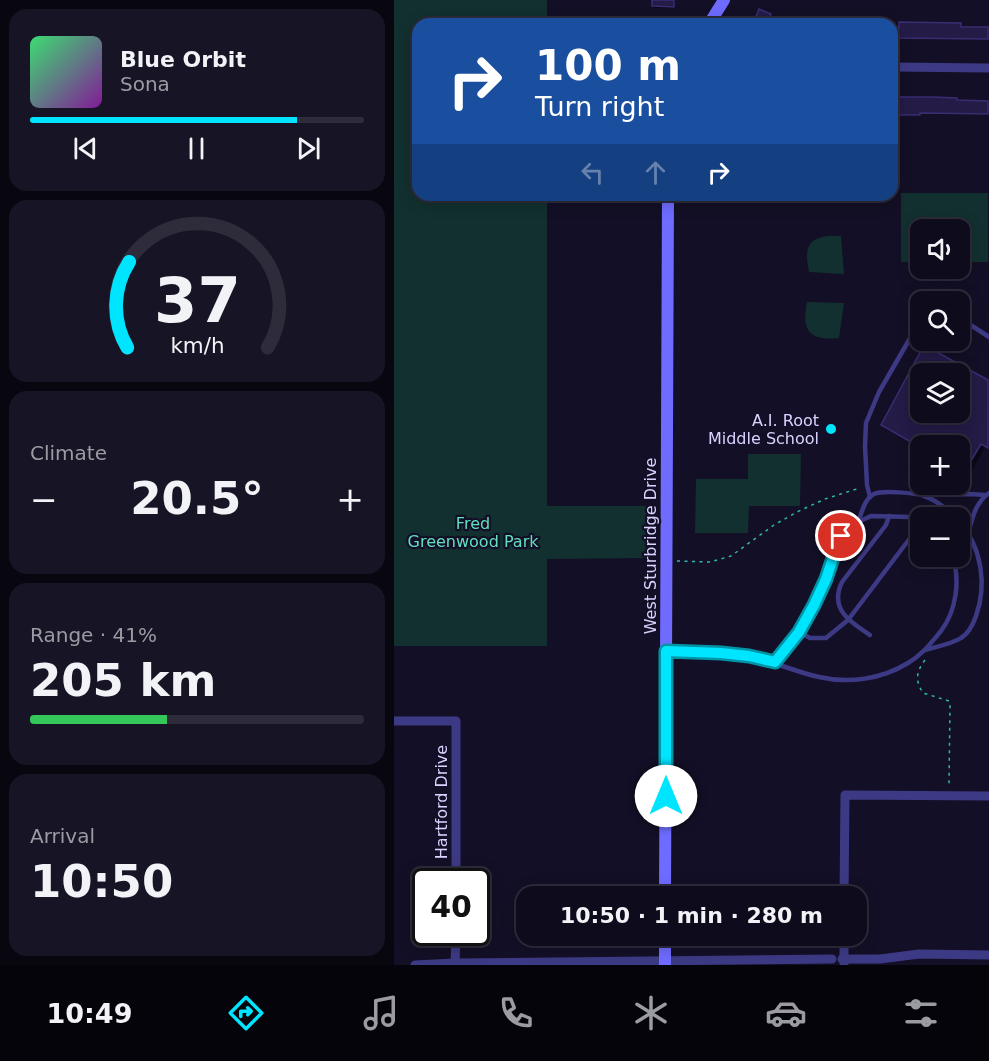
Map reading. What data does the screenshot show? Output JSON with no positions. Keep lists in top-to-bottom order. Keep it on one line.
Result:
{"streets":{"street":["West Sturbridge Drive","Hartford Drive"]},"parks":["Fred Greenwood Park"],"places":["A.I. Root Middle School"],"page":{"turn":["100 m","Turn right"],"song":["Blue Orbit","Sona"],"map_buttons":["+","−"],"tile":["Climate",["Range · 41%","205 km"],["Arrival","10:50"]],"heat":["−","20.5°","+"],"limit":"40","trip":"10:50 · 1 min · 280 m","tabs":"10:49","gauge":["37","km/h"]}}
